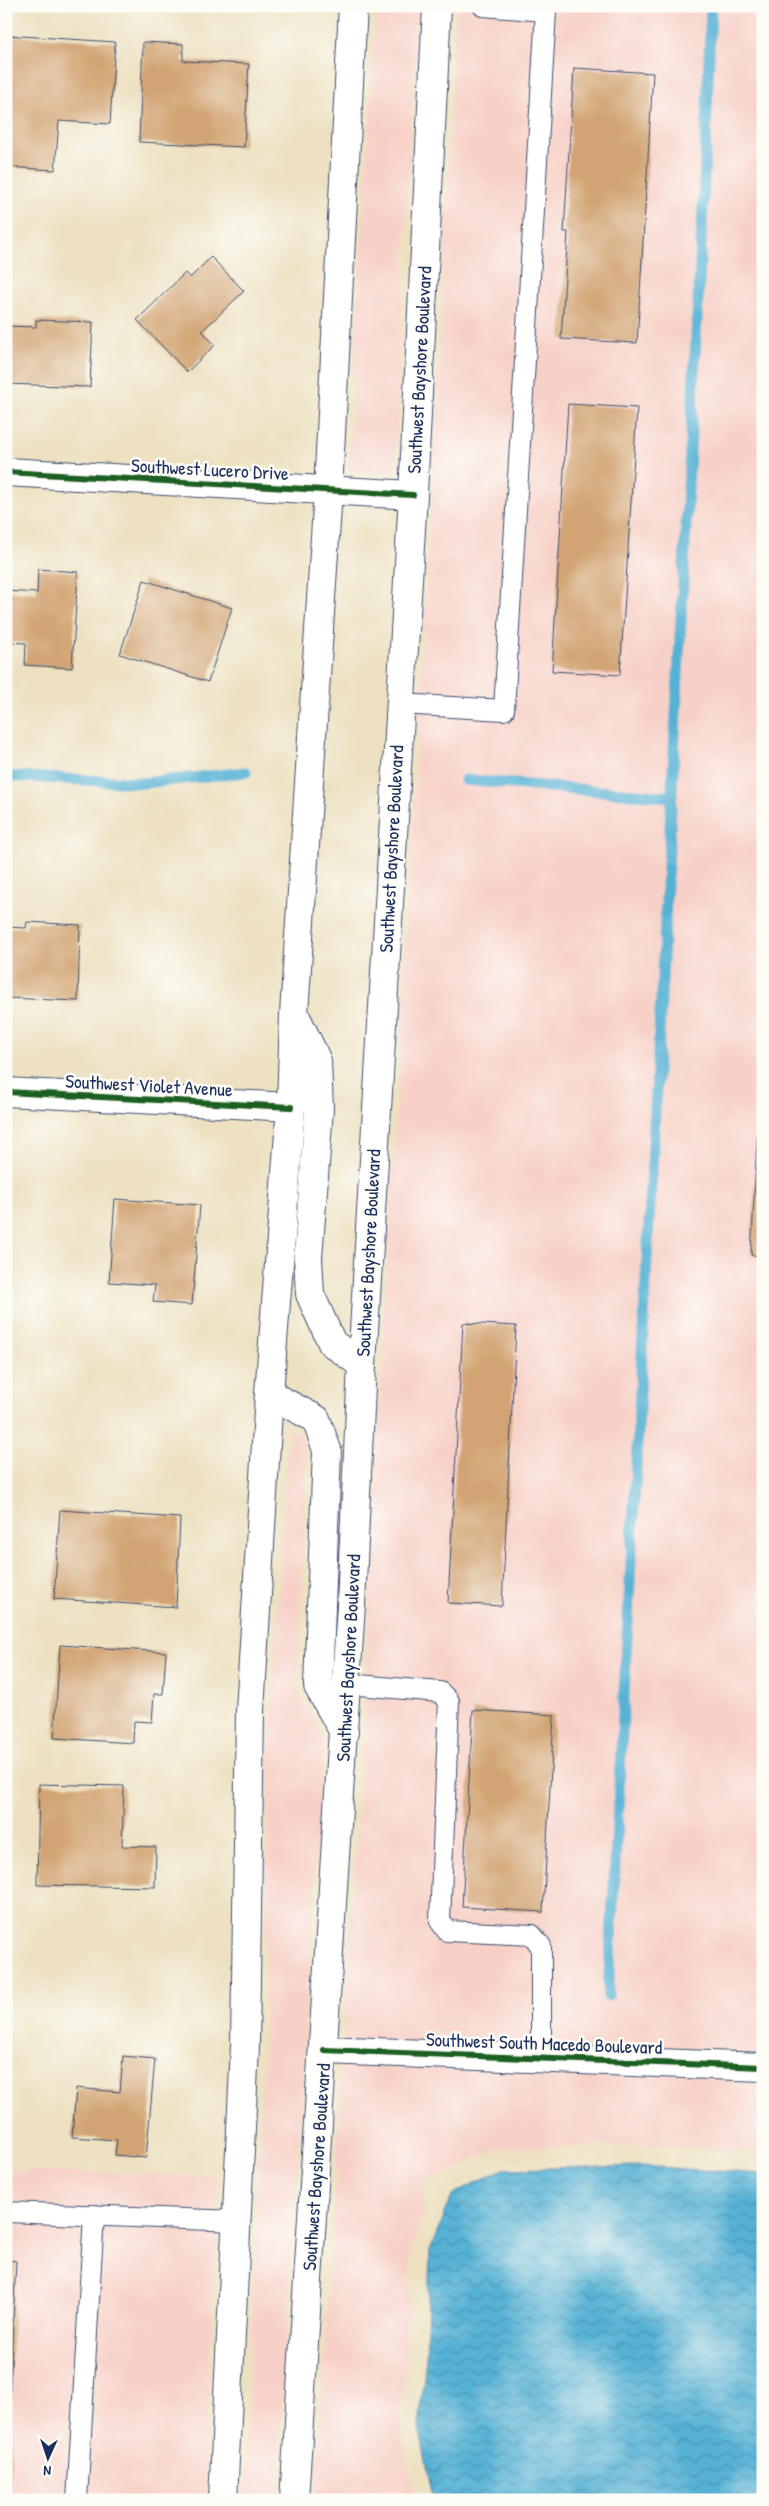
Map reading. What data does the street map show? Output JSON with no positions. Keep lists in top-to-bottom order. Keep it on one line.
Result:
{"streets":{"main road":["Southwest Bayshore Boulevard","Southwest Lucero Drive","Southwest Violet Avenue","Southwest South Macedo Boulevard"]},"crossings":[["Southwest Bayshore Boulevard","Southwest Lucero Drive"],["Southwest Bayshore Boulevard","Southwest South Macedo Boulevard"]],"north":"bottom"}
